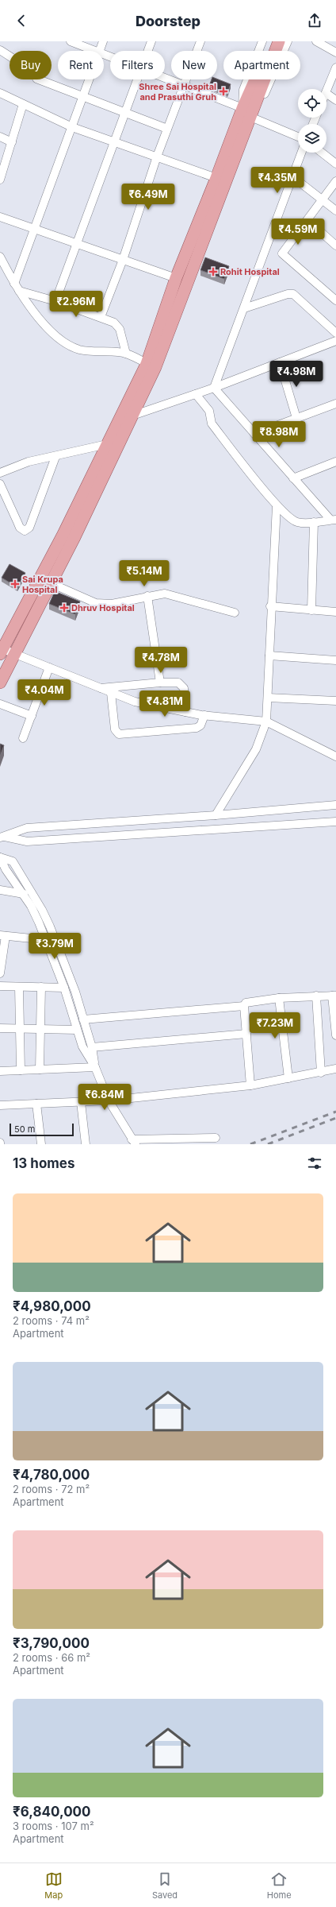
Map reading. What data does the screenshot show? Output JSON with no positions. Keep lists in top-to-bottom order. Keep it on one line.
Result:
{"places":{"health":["Shree Sai Hospital and Prasuthi Gruh","Rohit Hospital","Sai Krupa Hospital","Dhruv Hospital"]},"scale_bar":"50 m","page":{"header":"Doorstep","chip":["Buy","Rent","Filters","New","Apartment"],"price":["₹4.35M","₹6.49M","₹4.59M","₹2.96M","₹4.98M","₹8.98M","₹5.14M","₹4.78M","₹4.04M","₹4.81M","₹3.79M","₹7.23M","₹6.84M"],"scale":"50 m","heading":"13 homes","list":[{"name":"₹4,980,000","note":"2 rooms · 74 m² · Apartment"},{"name":"₹4,780,000","note":"2 rooms · 72 m² · Apartment"},{"name":"₹3,790,000","note":"2 rooms · 66 m² · Apartment"},{"name":"₹6,840,000","note":"3 rooms · 107 m² · Apartment"}],"tabs":["Map","Saved","Home"]}}
